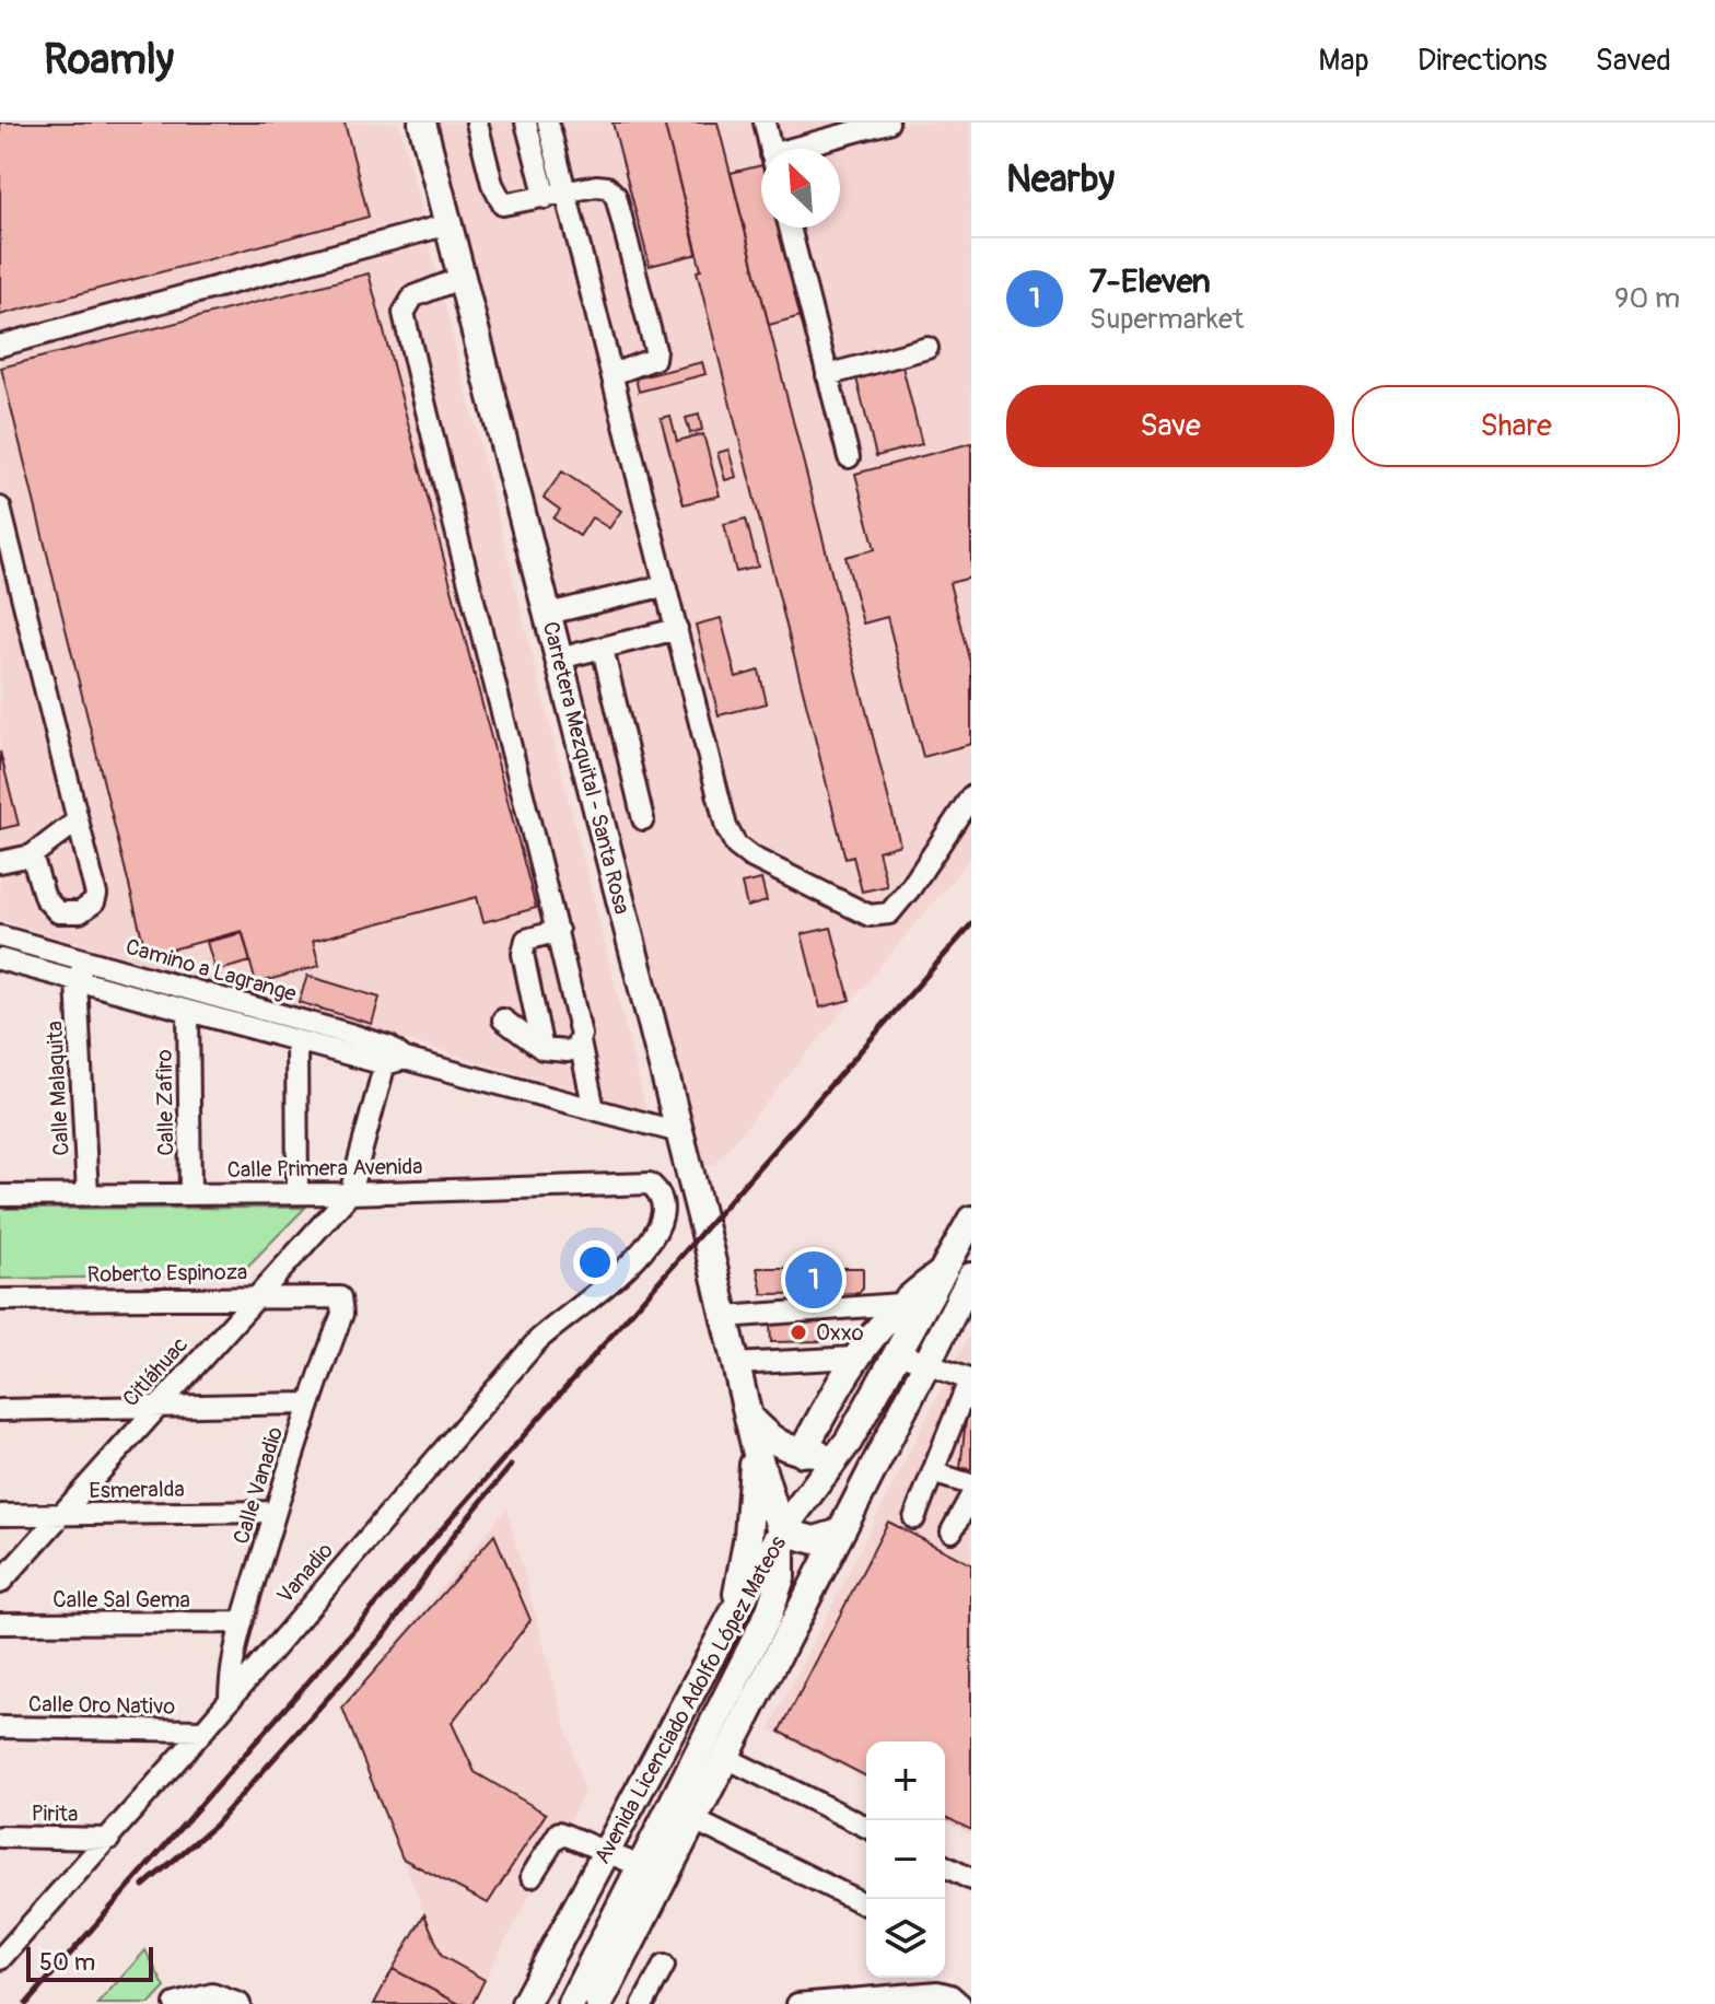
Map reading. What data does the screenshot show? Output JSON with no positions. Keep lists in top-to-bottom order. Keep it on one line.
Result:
{"streets":{"main road":["Carretera Mezquital - Santa Rosa","Avenida Licenciado Adolfo López Mateos"],"street":["Camino a Lagrange","Calle Malaquita","Calle Zafiro","Calle Primera Avenida","Roberto Espinoza","Citláhuac","Calle Vanadio","Esmeralda","Vanadio","Calle Sal Gema","Calle Oro Nativo","Pirita"]},"crossings":[["Carretera Mezquital - Santa Rosa","Camino a Lagrange"],["Carretera Mezquital - Santa Rosa","Avenida Licenciado Adolfo López Mateos"],["Camino a Lagrange","Calle Malaquita"],["Camino a Lagrange","Calle Zafiro"],["Calle Malaquita","Calle Primera Avenida"],["Calle Zafiro","Calle Primera Avenida"],["Calle Primera Avenida","Citláhuac"],["Calle Primera Avenida","Vanadio"],["Roberto Espinoza","Citláhuac"],["Roberto Espinoza","Calle Vanadio"],["Citláhuac","Esmeralda"],["Calle Vanadio","Esmeralda"],["Calle Vanadio","Vanadio"],["Calle Vanadio","Calle Sal Gema"],["Vanadio","Calle Oro Nativo"],["Vanadio","Pirita"]],"places":["Oxxo"],"scale_bar":"50 m","north":"top left","page":{"header":"Roamly","nav":["Map","Directions","Saved"],"heading":"Nearby","list":[{"mark":"1","name":"7-Eleven","note":"Supermarket","value":"90 m"}],"buttons":["Save","Share"],"pins":"1","map_buttons":["+","−"],"scale":"50 m"}}
